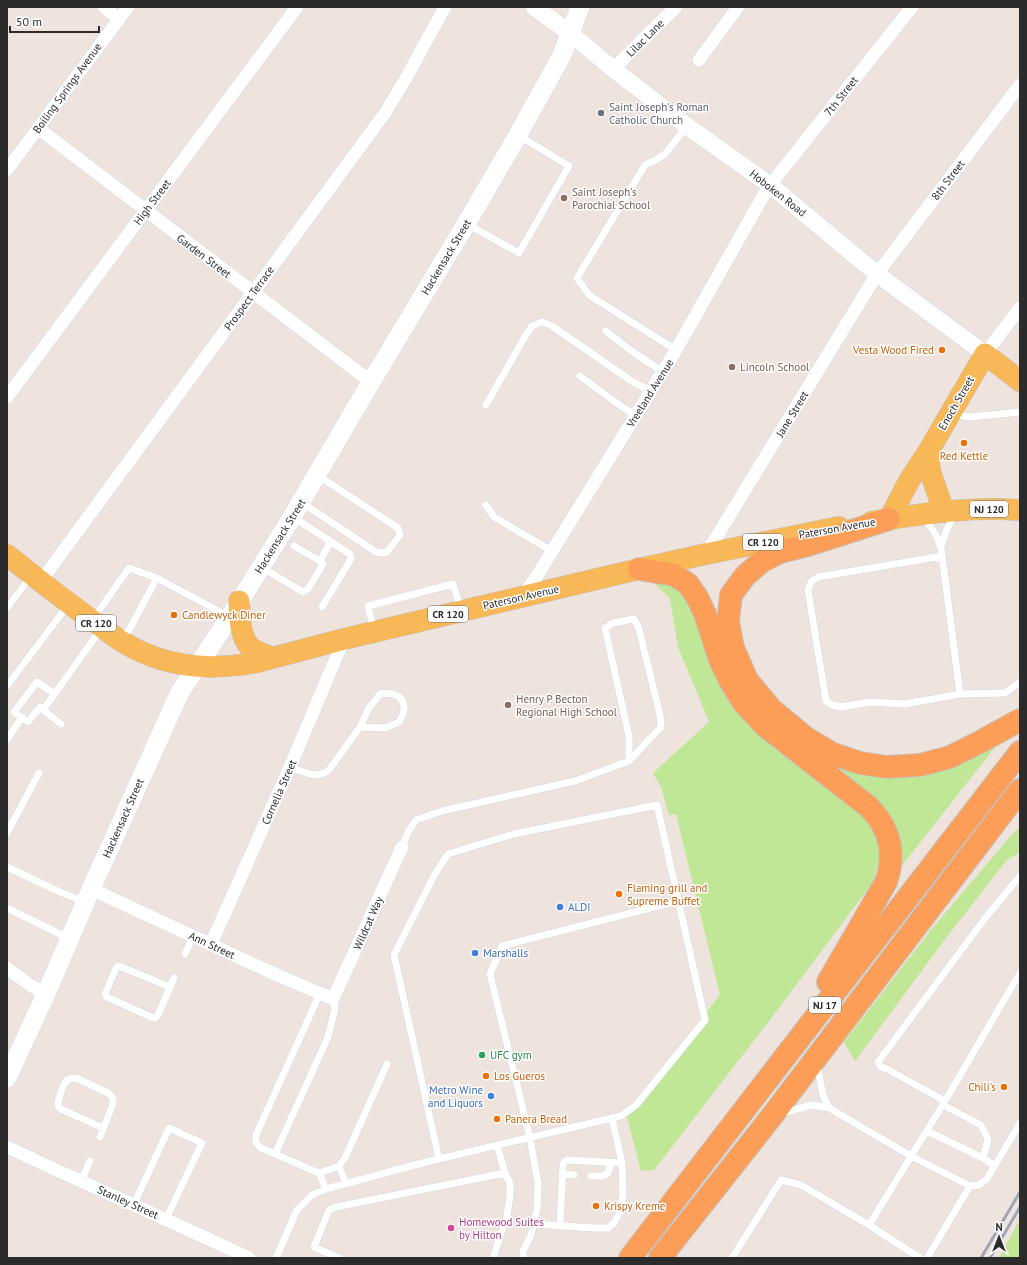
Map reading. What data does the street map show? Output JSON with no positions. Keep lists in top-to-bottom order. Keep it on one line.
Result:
{"streets":{"highway":["NJ 17"],"main road":["Hoboken Road","Hackensack Street","Enoch Street","NJ 120","Paterson Avenue","CR 120"],"street":["Lilac Lane","Boiling Springs Avenue","7th Street","8th Street","High Street","Garden Street","Prospect Terrace","Vreeland Avenue","Jane Street","Cornelia Street","Wildcat Way","Ann Street","Stanley Street"]},"crossings":[["Lilac Lane","Hoboken Road"],["Boiling Springs Avenue","Garden Street"],["7th Street","Hoboken Road"],["7th Street","Vreeland Avenue"],["8th Street","Hoboken Road"],["8th Street","Jane Street"],["Hoboken Road","Hackensack Street"],["Hoboken Road","Vreeland Avenue"],["Hoboken Road","Enoch Street"],["Hoboken Road","Jane Street"],["High Street","Garden Street"],["Garden Street","Hackensack Street"],["Garden Street","Prospect Terrace"],["Hackensack Street","Paterson Avenue"],["Hackensack Street","Ann Street"],["Prospect Terrace","Paterson Avenue"],["Vreeland Avenue","Paterson Avenue"],["Enoch Street","Paterson Avenue"],["Jane Street","Paterson Avenue"],["Paterson Avenue","Cornelia Street"],["Cornelia Street","Ann Street"],["Wildcat Way","Ann Street"]],"places":["Saint Joseph's Roman Catholic Church","Saint Joseph's Parochial School","Vesta Wood Fired","Lincoln School","Red Kettle","Candlewyck Diner","Henry P Becton Regional High School","Flaming grill and Supreme Buffet","ALDI","Marshalls","UFC gym","Los Gueros","Chili's","Metro Wine and Liquors","Panera Bread","Krispy Kreme","Homewood Suites by Hilton"],"scale_bar":"50 m","north":"top"}
